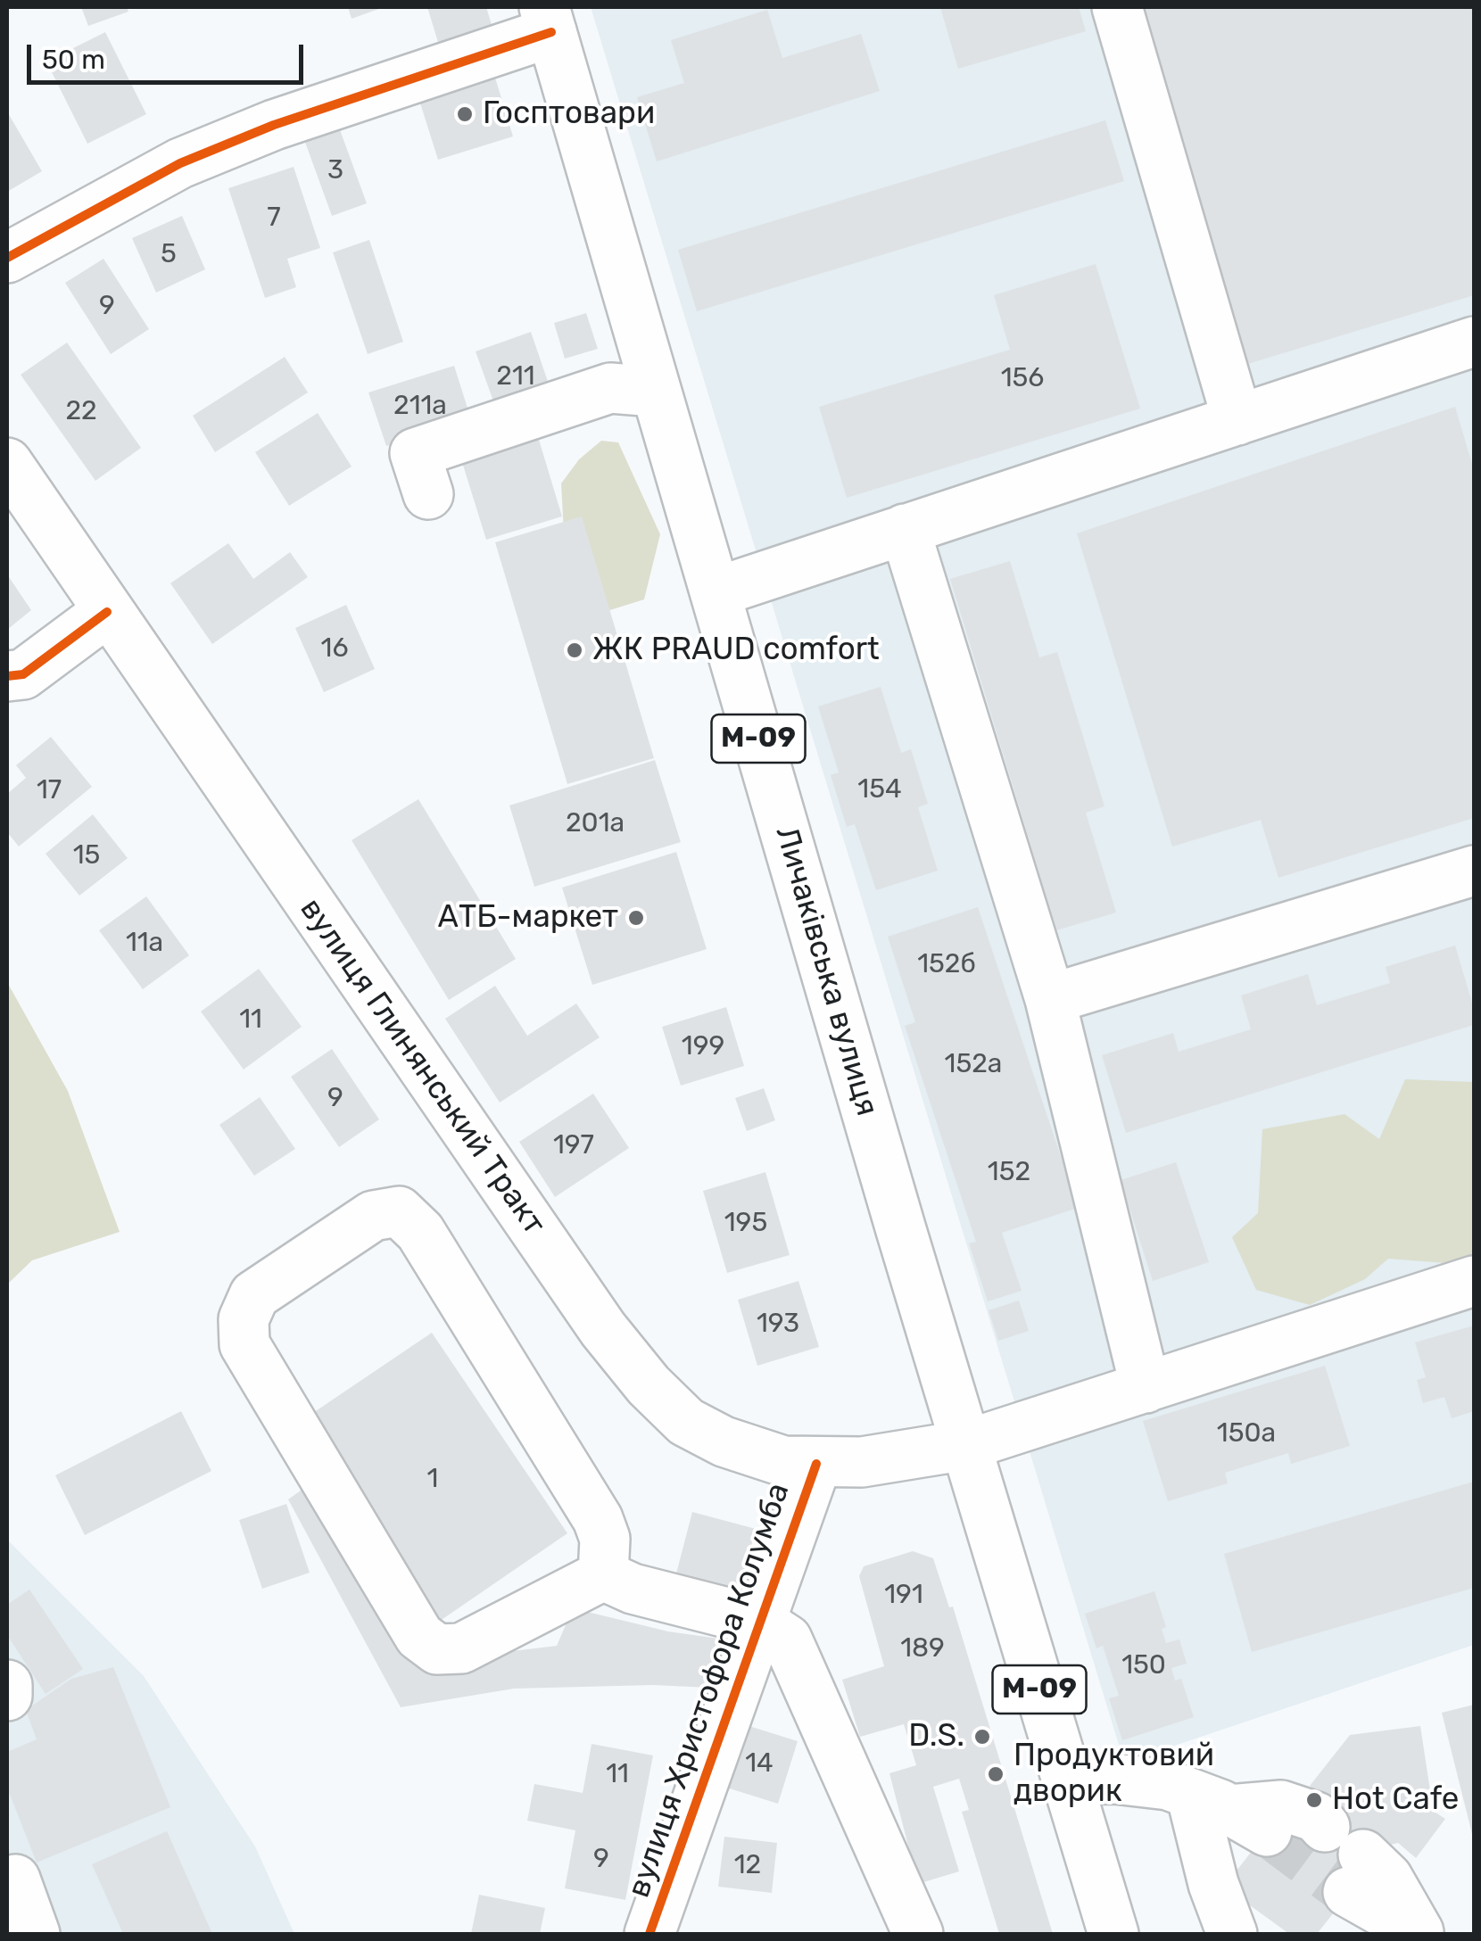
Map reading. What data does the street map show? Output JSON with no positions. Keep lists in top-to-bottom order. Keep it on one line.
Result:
{"streets":{"main road":["М-09","Личаківська вулиця","вулиця Глинянський Тракт","вулиця Христофора Колумба"]},"crossings":[["Личаківська вулиця","вулиця Глинянський Тракт"],["вулиця Глинянський Тракт","вулиця Христофора Колумба"]],"places":["Госптовари","ЖК PRAUD comfort","АТБ-маркет","D.S.","Продуктовий дворик","Hot Cafe"],"house_numbers":["3","7","5","9","211","156","211а","22","16","154","17","201а","15","11а","152б","11","199","152а","9","197","152","195","193","150а","1","191","189","150","14","11","9","12"],"scale_bar":"50 m"}
